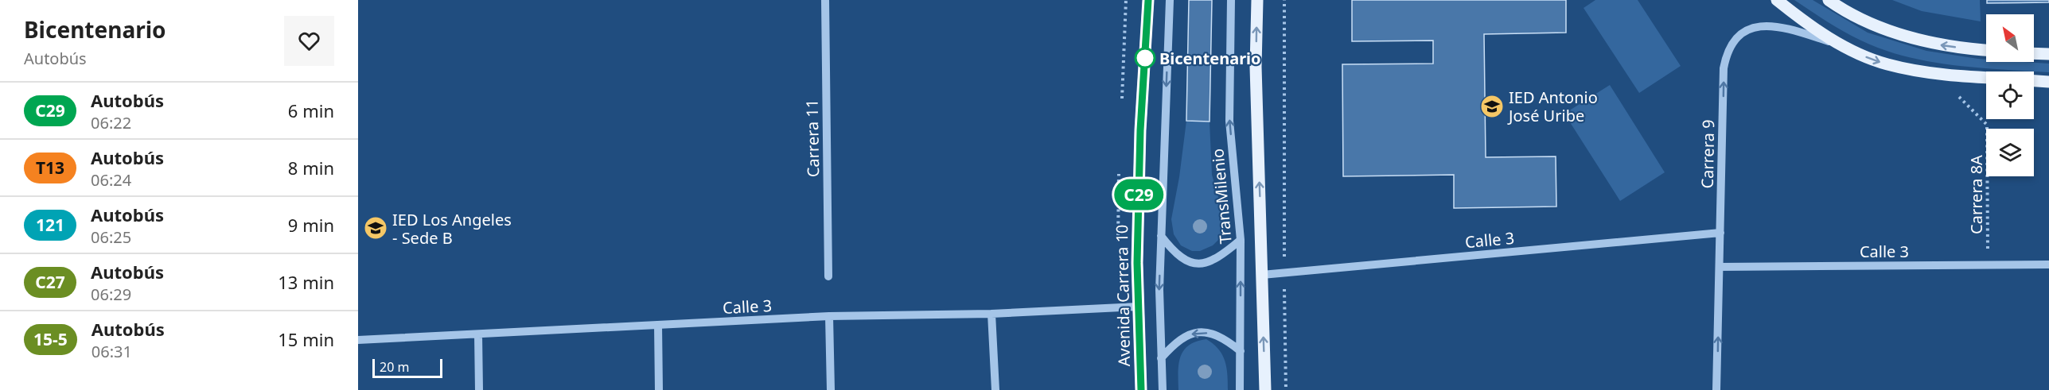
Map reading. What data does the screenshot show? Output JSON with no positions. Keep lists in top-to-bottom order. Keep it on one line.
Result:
{"streets":{"main road":["Avenida Carrera 10"],"street":["Carrera 11","Carrera 9","TransMilenio","Calle 3"],"path":["Carrera 8A"]},"crossings":[["Carrera 9","Calle 3"],["Carrera 8A","Calle 3"],["Calle 3","Avenida Carrera 10"]],"places":{"other":["Bicentenario"],"school or university":["IED Antonio José Uribe","IED Los Angeles - Sede B"]},"lines":["bus line C29"],"scale_bar":"20 m","north":"top left","page":{"heading":["Bicentenario","Autobús"],"on_map":"C29","list":[{"mark":"C29","name":"Autobús","note":"06:22","value":"6 min"},{"mark":"T13","name":"Autobús","note":"06:24","value":"8 min"},{"mark":"121","name":"Autobús","note":"06:25","value":"9 min"},{"mark":"C27","name":"Autobús","note":"06:29","value":"13 min"},{"mark":"15-5","name":"Autobús","note":"06:31","value":"15 min"}],"scale":"20 m"}}
